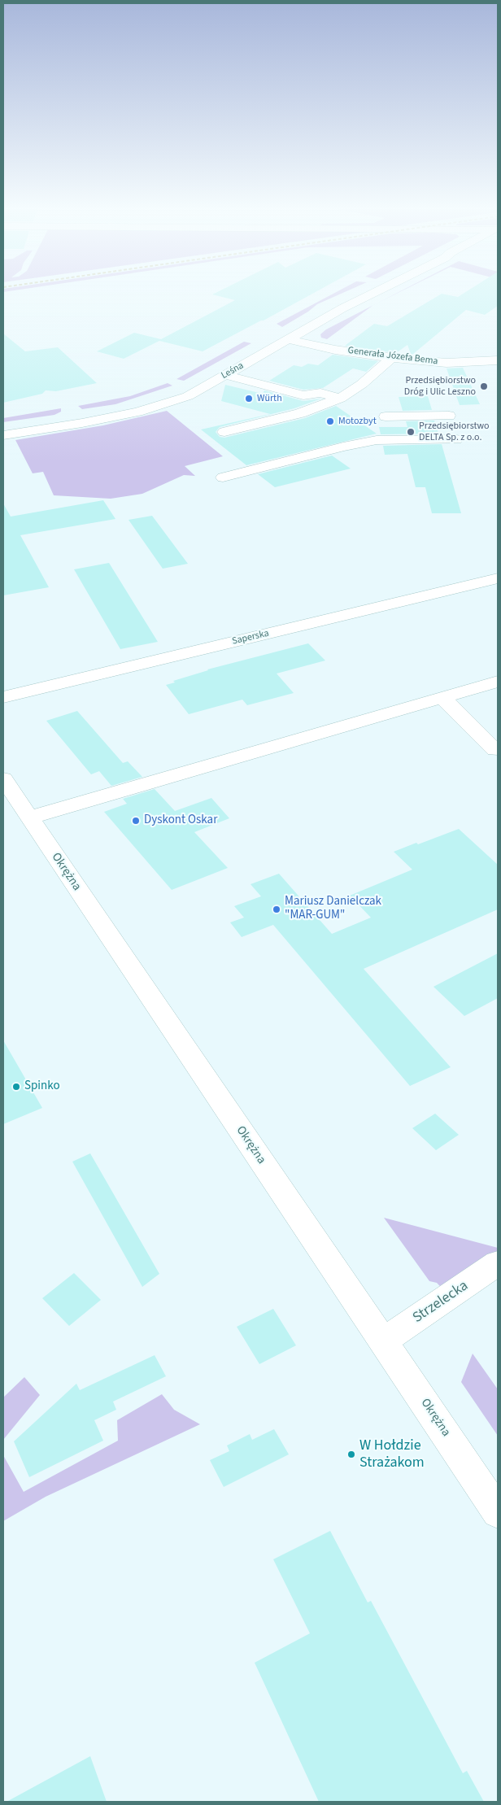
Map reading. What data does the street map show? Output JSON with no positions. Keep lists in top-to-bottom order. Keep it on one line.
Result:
{"streets":{"street":["Generała Józefa Bema","Leśna","Saperska","Okrężna","Strzelecka"]},"crossings":[["Generała Józefa Bema","Leśna"],["Okrężna","Strzelecka"]],"places":["Przedsiębiorstwo Dróg i Ulic Leszno","Würth","Motozbyt","Przedsiębiorstwo DELTA Sp. z o.o.","Dyskont Oskar","Mariusz Danielczak \"MAR-GUM\"","Spinko","W Hołdzie Strażakom"]}
